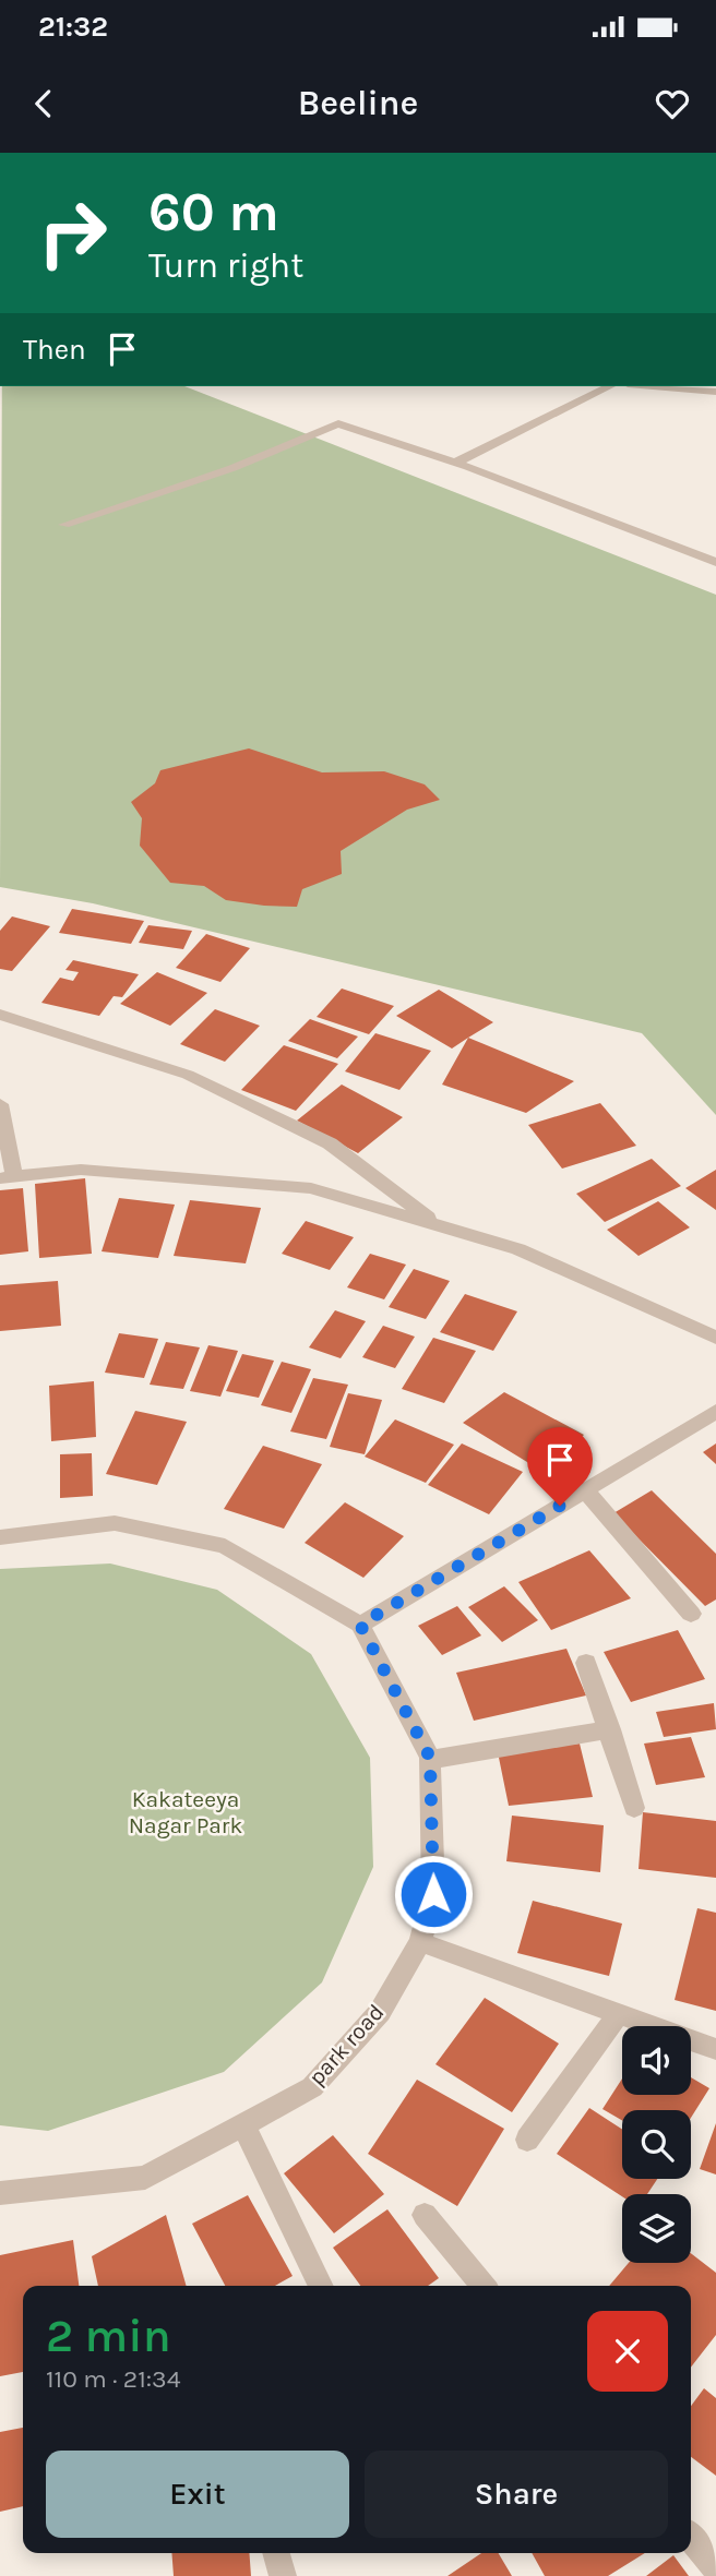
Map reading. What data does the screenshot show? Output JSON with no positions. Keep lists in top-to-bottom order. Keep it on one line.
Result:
{"streets":{"street":["park road"]},"parks":["Kakateeya Nagar Park"],"page":{"status":"21:32","header":"Beeline","turn":["60 m","Turn right"],"then":"Then","heading":["2 min","110 m · 21:34"],"buttons":["Exit","Share"]}}
